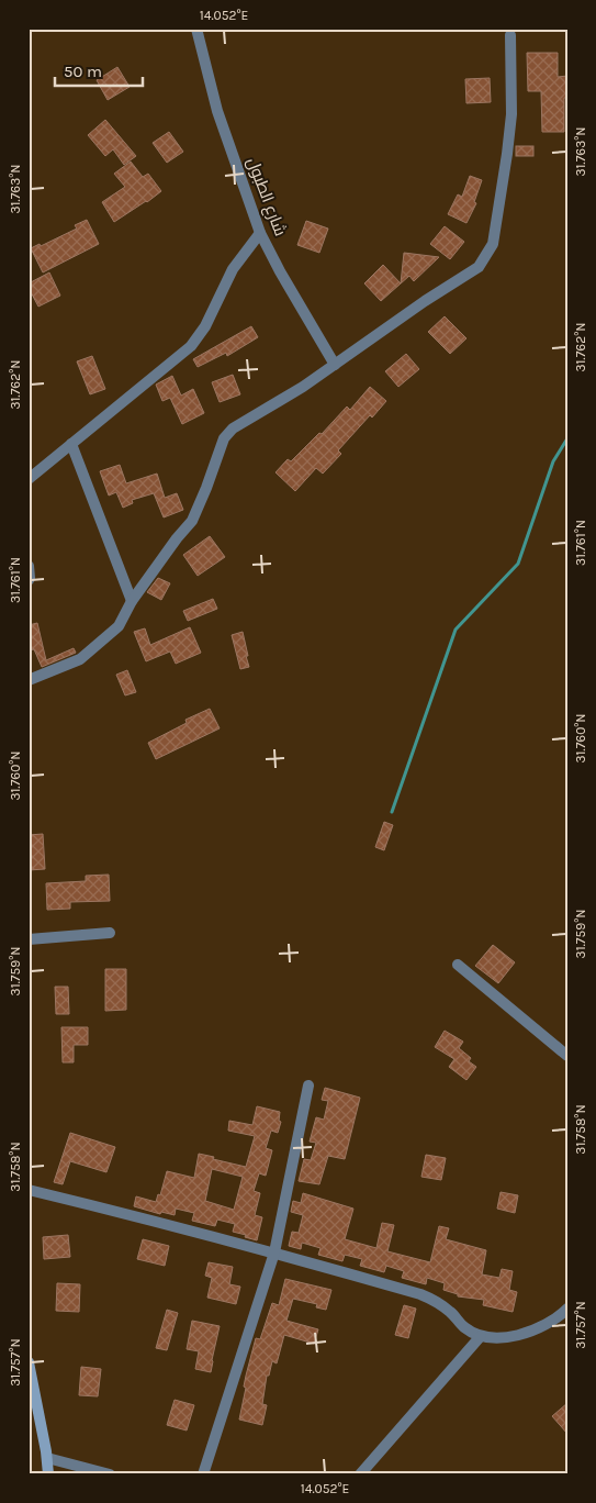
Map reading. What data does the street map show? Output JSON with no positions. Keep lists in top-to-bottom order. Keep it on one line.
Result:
{"streets":{"street":["شارع الطبول"]},"scale_bar":"50 m","coordinates":["14.052°E","31.763°N","31.762°N","31.761°N","31.760°N","31.759°N","31.758°N","31.757°N"]}
